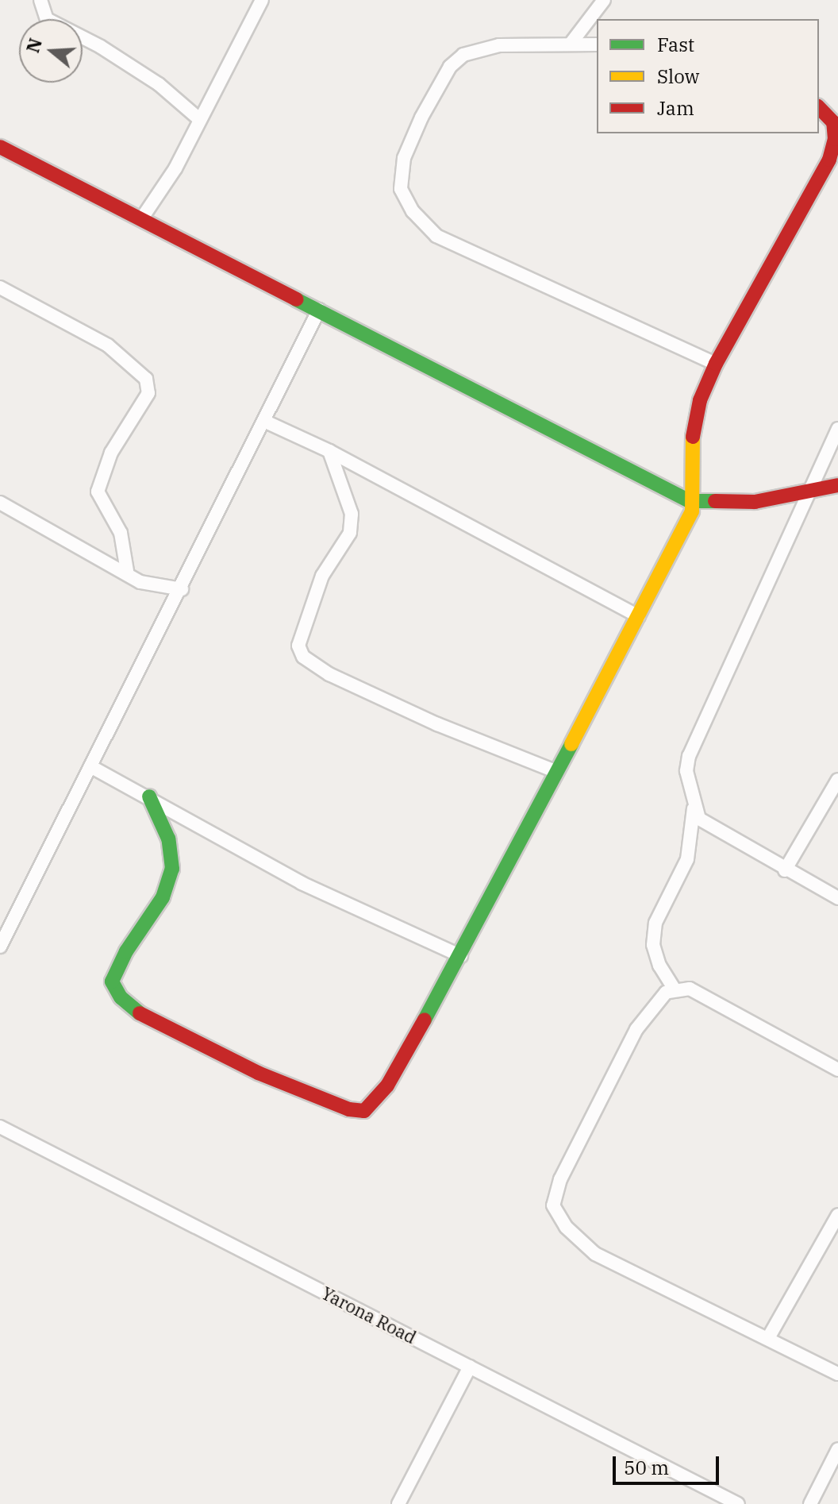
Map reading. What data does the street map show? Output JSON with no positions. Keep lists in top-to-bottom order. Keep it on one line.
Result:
{"streets":{"street":["Yarona Road"]},"legend":["Fast","Slow","Jam"],"scale_bar":"50 m","north":"left"}
